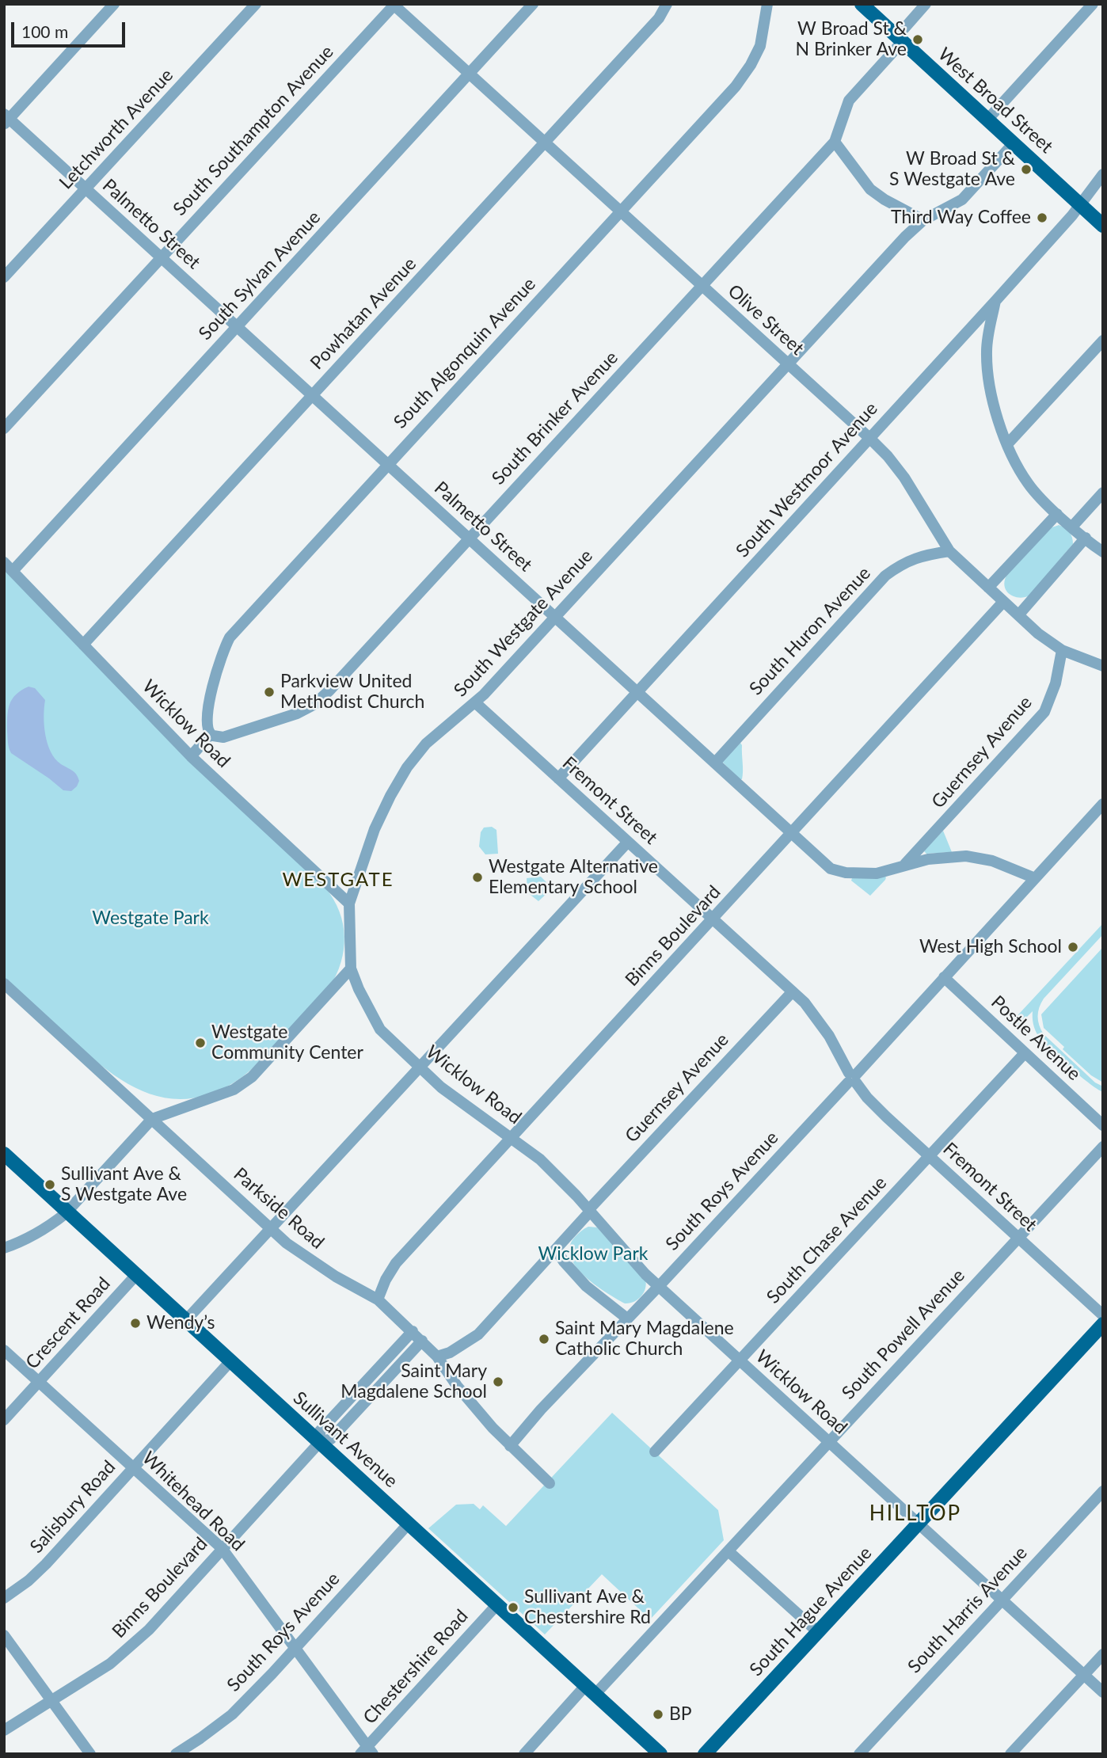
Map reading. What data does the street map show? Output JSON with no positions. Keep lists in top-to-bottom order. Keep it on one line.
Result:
{"streets":{"main road":["West Broad Street","Sullivant Avenue","South Hague Avenue"],"street":["Letchworth Avenue","South Southampton Avenue","Palmetto Street","South Sylvan Avenue","Powhatan Avenue","Olive Street","South Algonquin Avenue","South Brinker Avenue","South Westmoor Avenue","South Westgate Avenue","South Huron Avenue","Wicklow Road","Guernsey Avenue","Fremont Street","Binns Boulevard","Postle Avenue","South Roys Avenue","Parkside Road","South Chase Avenue","Crescent Road","South Powell Avenue","Whitehead Road","Salisbury Road","South Harris Avenue","Chestershire Road"]},"crossings":[["West Broad Street","South Brinker Avenue"],["West Broad Street","South Westmoor Avenue"],["West Broad Street","South Westgate Avenue"],["Letchworth Avenue","Palmetto Street"],["South Southampton Avenue","Palmetto Street"],["South Southampton Avenue","Olive Street"],["Palmetto Street","South Sylvan Avenue"],["Palmetto Street","Powhatan Avenue"],["Palmetto Street","South Algonquin Avenue"],["Palmetto Street","South Brinker Avenue"],["Palmetto Street","South Westmoor Avenue"],["Palmetto Street","South Westgate Avenue"],["Palmetto Street","South Huron Avenue"],["Palmetto Street","Guernsey Avenue"],["Palmetto Street","Binns Boulevard"],["Palmetto Street","South Roys Avenue"],["South Sylvan Avenue","Olive Street"],["South Sylvan Avenue","Wicklow Road"],["Powhatan Avenue","Olive Street"],["Powhatan Avenue","Wicklow Road"],["Olive Street","South Algonquin Avenue"],["Olive Street","South Brinker Avenue"],["Olive Street","South Westmoor Avenue"],["Olive Street","South Westgate Avenue"],["Olive Street","South Huron Avenue"],["Olive Street","Guernsey Avenue"],["Olive Street","Binns Boulevard"],["South Algonquin Avenue","South Brinker Avenue"],["South Westmoor Avenue","Fremont Street"],["South Westgate Avenue","Wicklow Road"],["South Westgate Avenue","Fremont Street"],["Wicklow Road","Guernsey Avenue"],["Wicklow Road","Binns Boulevard"],["Wicklow Road","South Roys Avenue"],["Wicklow Road","South Chase Avenue"],["Wicklow Road","South Powell Avenue"],["Wicklow Road","South Harris Avenue"],["Wicklow Road","South Hague Avenue"],["Guernsey Avenue","Fremont Street"],["Guernsey Avenue","Parkside Road"],["Fremont Street","Binns Boulevard"],["Fremont Street","South Roys Avenue"],["Fremont Street","South Chase Avenue"],["Fremont Street","South Powell Avenue"],["Binns Boulevard","Parkside Road"],["Binns Boulevard","Sullivant Avenue"],["Binns Boulevard","Whitehead Road"],["Postle Avenue","South Roys Avenue"],["Postle Avenue","South Chase Avenue"],["South Roys Avenue","Parkside Road"],["South Roys Avenue","Sullivant Avenue"],["South Roys Avenue","Whitehead Road"],["Crescent Road","Sullivant Avenue"],["Crescent Road","Whitehead Road"],["South Powell Avenue","Sullivant Avenue"],["Sullivant Avenue","Salisbury Road"],["Sullivant Avenue","Chestershire Road"],["Whitehead Road","Salisbury Road"],["Whitehead Road","Chestershire Road"]],"districts":["WESTGATE","HILLTOP"],"parks":["Westgate Park","Wicklow Park"],"places":["W Broad St & N Brinker Ave","W Broad St & S Westgate Ave","Third Way Coffee","Parkview United Methodist Church","Westgate Alternative Elementary School","West High School","Westgate Community Center","Sullivant Ave & S Westgate Ave","Wendy’s","Saint Mary Magdalene Catholic Church","Saint Mary Magdalene School","Sullivant Ave & Chestershire Rd","BP"],"scale_bar":"100 m"}
